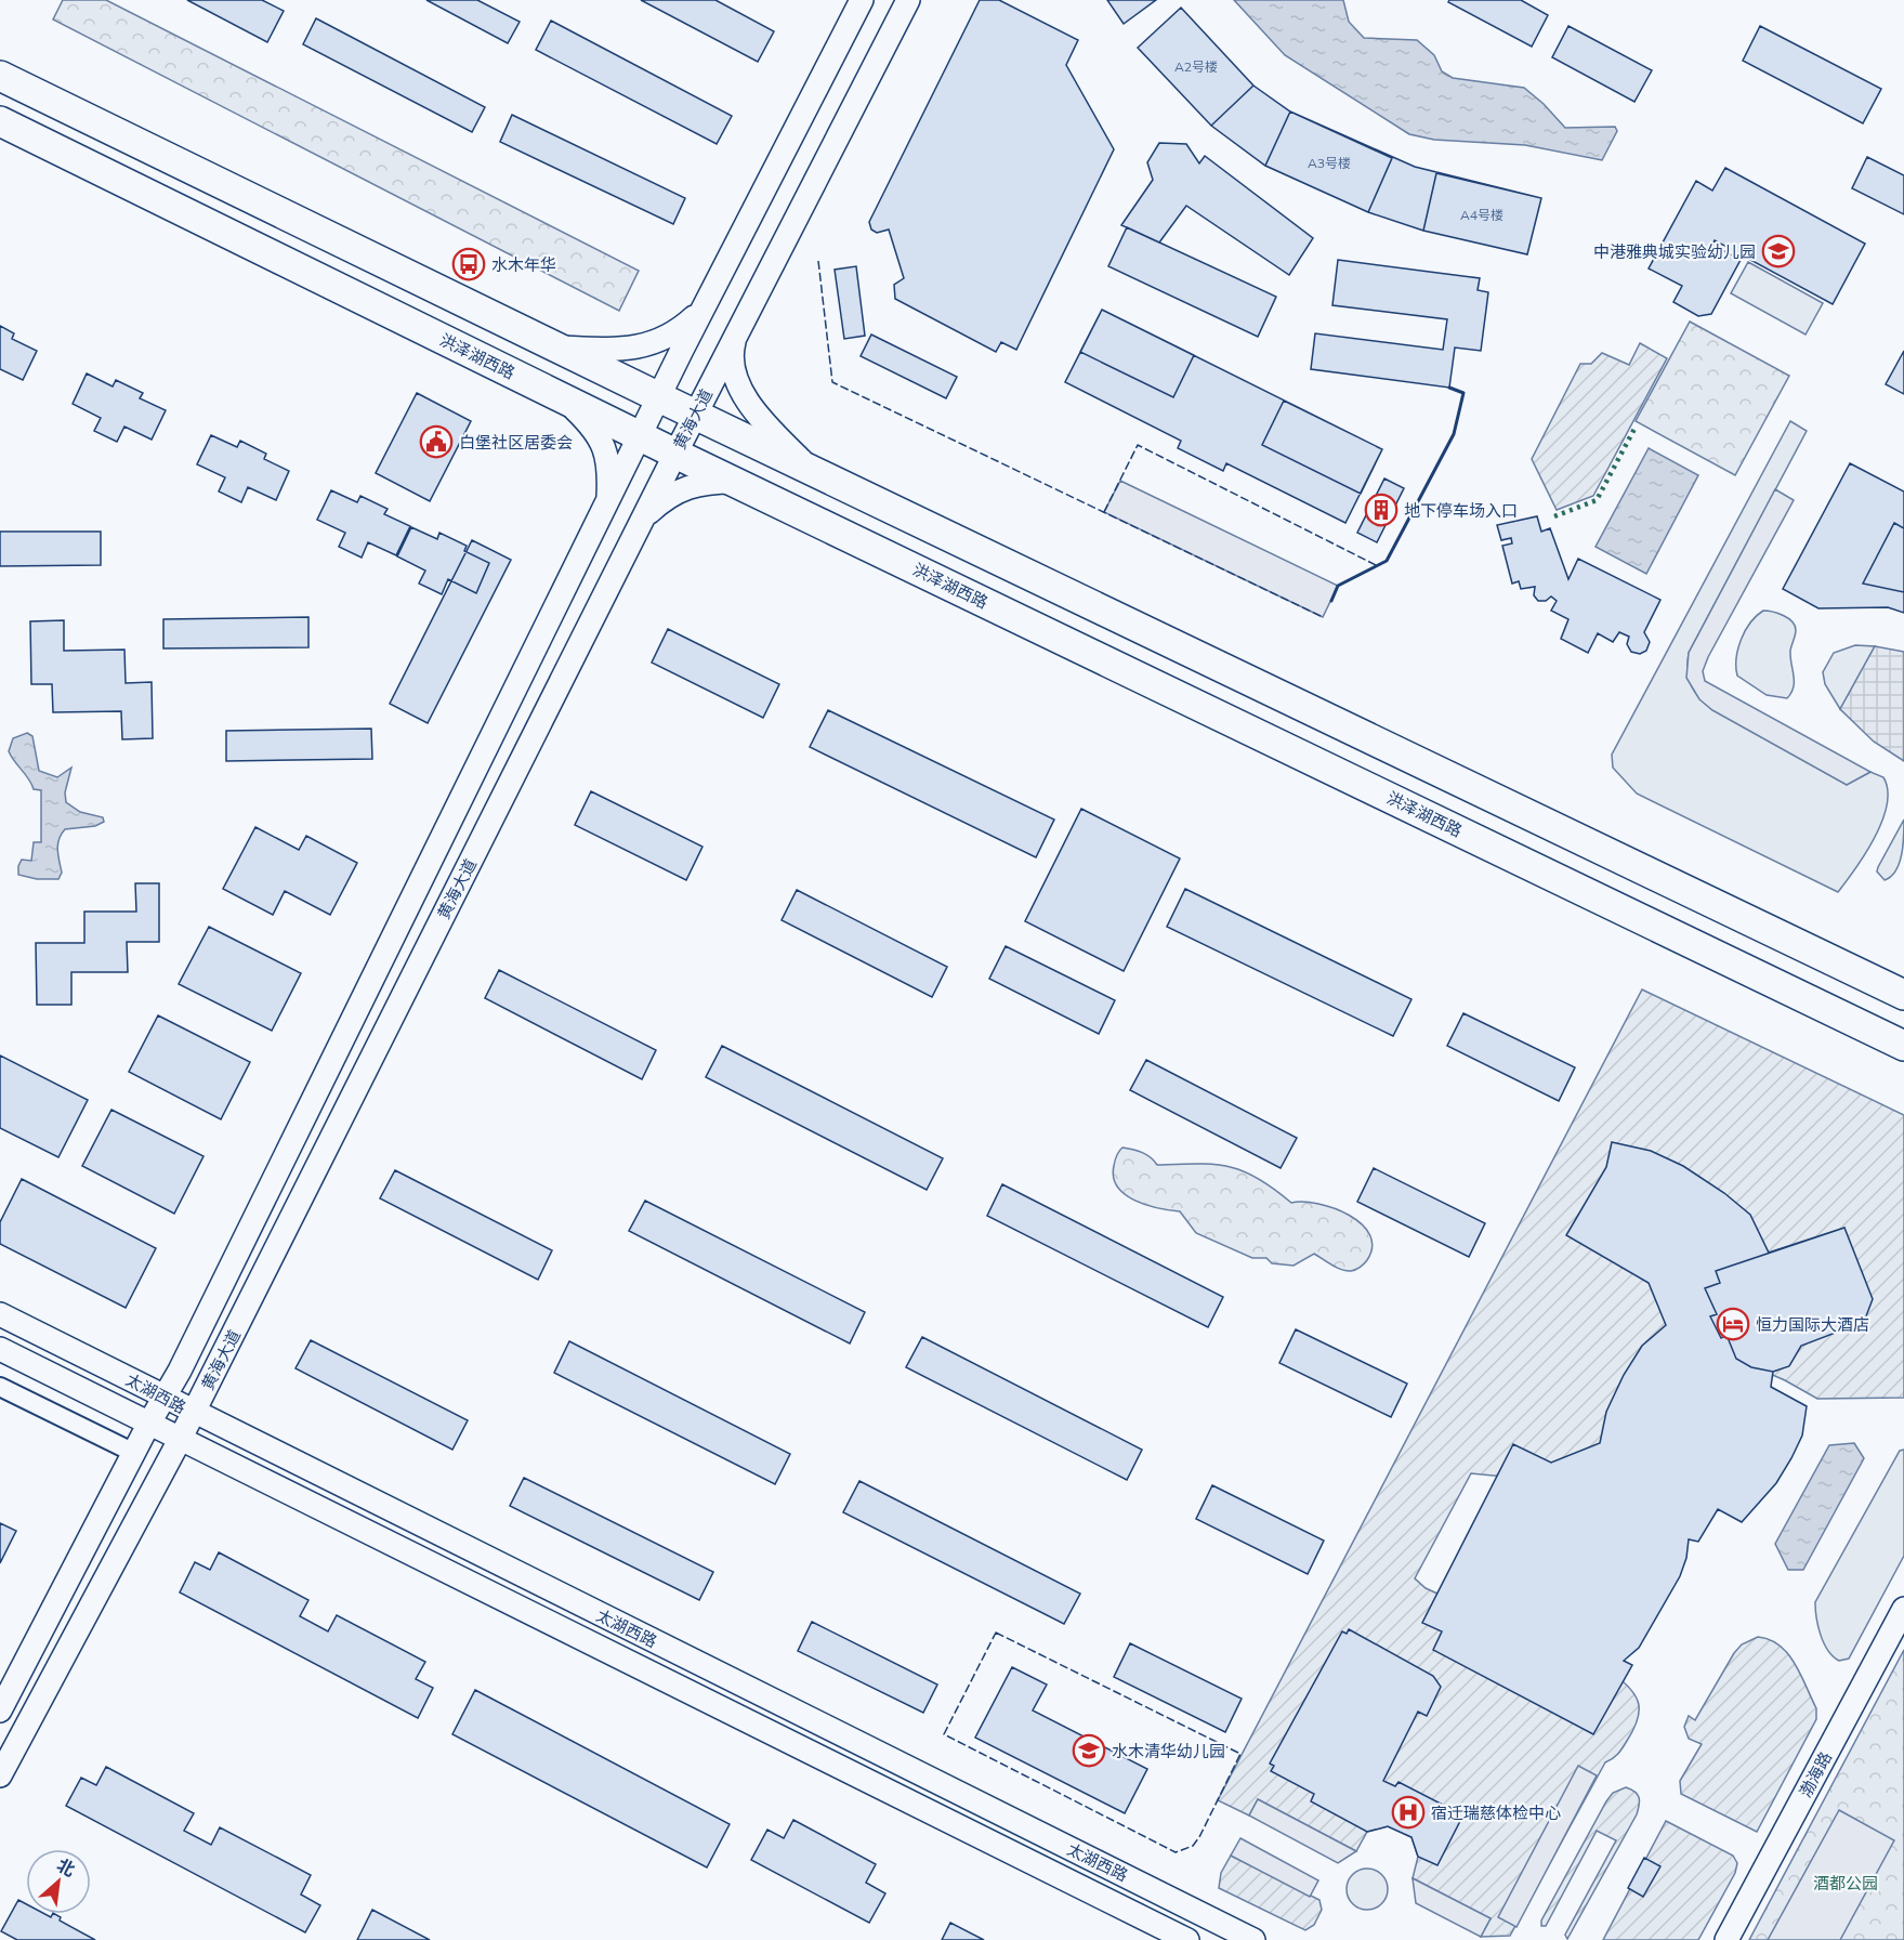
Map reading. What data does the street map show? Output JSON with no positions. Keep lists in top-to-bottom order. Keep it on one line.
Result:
{"streets":{"main road":["洪泽湖西路"],"street":["黄海大道","太湖西路","渤海路"]},"crossings":[["洪泽湖西路","黄海大道"],["黄海大道","太湖西路"]],"parks":["酒都公园"],"places":{"school or university":["中港雅典城实验幼儿园","水木清华幼儿园"],"bus stop":["水木年华"],"public building":["白堡社区居委会"],"building":["地下停车场入口"],"hotel":["恒力国际大酒店"],"hospital":["宿迁瑞慈体检中心"]},"house_numbers":["A2号楼","A3号楼","A4号楼"],"north":"top right"}
